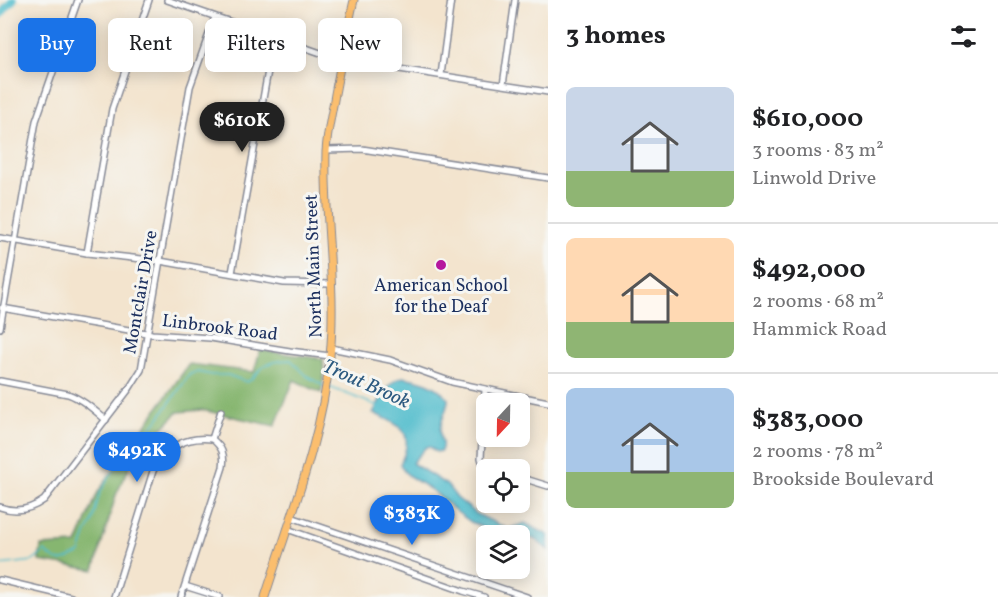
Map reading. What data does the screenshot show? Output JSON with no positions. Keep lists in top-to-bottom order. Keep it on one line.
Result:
{"streets":{"main road":["North Main Street"],"street":["Montclair Drive","Linbrook Road"]},"crossings":[["North Main Street","Linbrook Road"],["Montclair Drive","Linbrook Road"]],"water":["Trout Brook"],"places":["American School for the Deaf"],"north":"bottom","page":{"heading":"3 homes","chip":["Buy","Rent","Filters","New"],"list":[{"name":"$610,000","note":"3 rooms · 83 m² · Linwold Drive"},{"name":"$492,000","note":"2 rooms · 68 m² · Hammick Road"},{"name":"$383,000","note":"2 rooms · 78 m² · Brookside Boulevard"}],"price":["$610K","$492K","$383K"]}}
